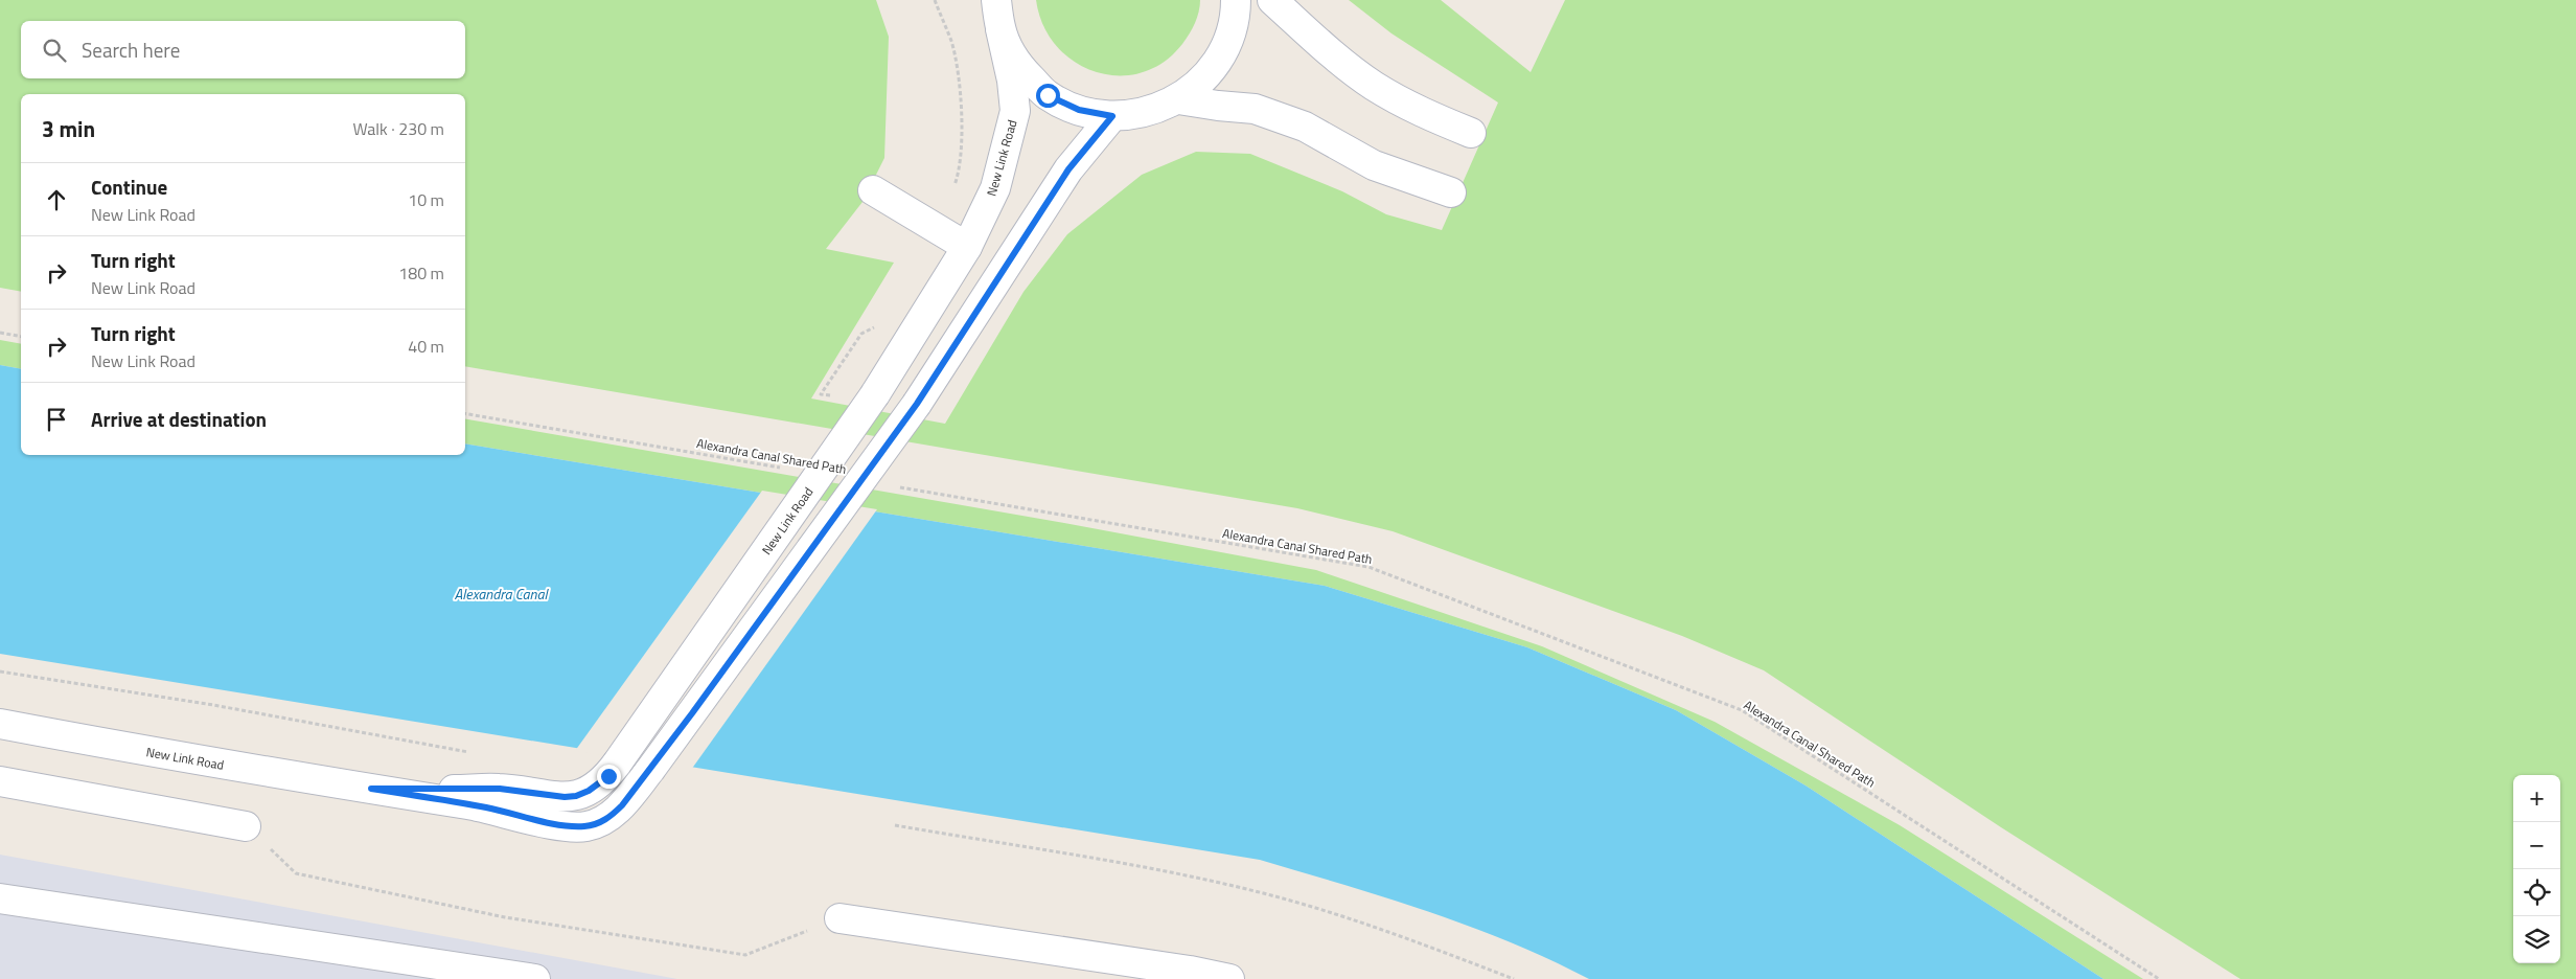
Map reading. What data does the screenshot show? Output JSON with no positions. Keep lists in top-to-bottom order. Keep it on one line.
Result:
{"streets":{"street":["New Link Road"],"path":["Alexandra Canal Shared Path"]},"water":["Alexandra Canal"],"page":{"search":"Search here","heading":["3 min","Walk · 230 m"],"list":[["Continue","New Link Road","10 m"],["Turn right","New Link Road","180 m"],["Turn right","New Link Road","40 m"],"Arrive at destination"],"map_buttons":["+","−"]}}
